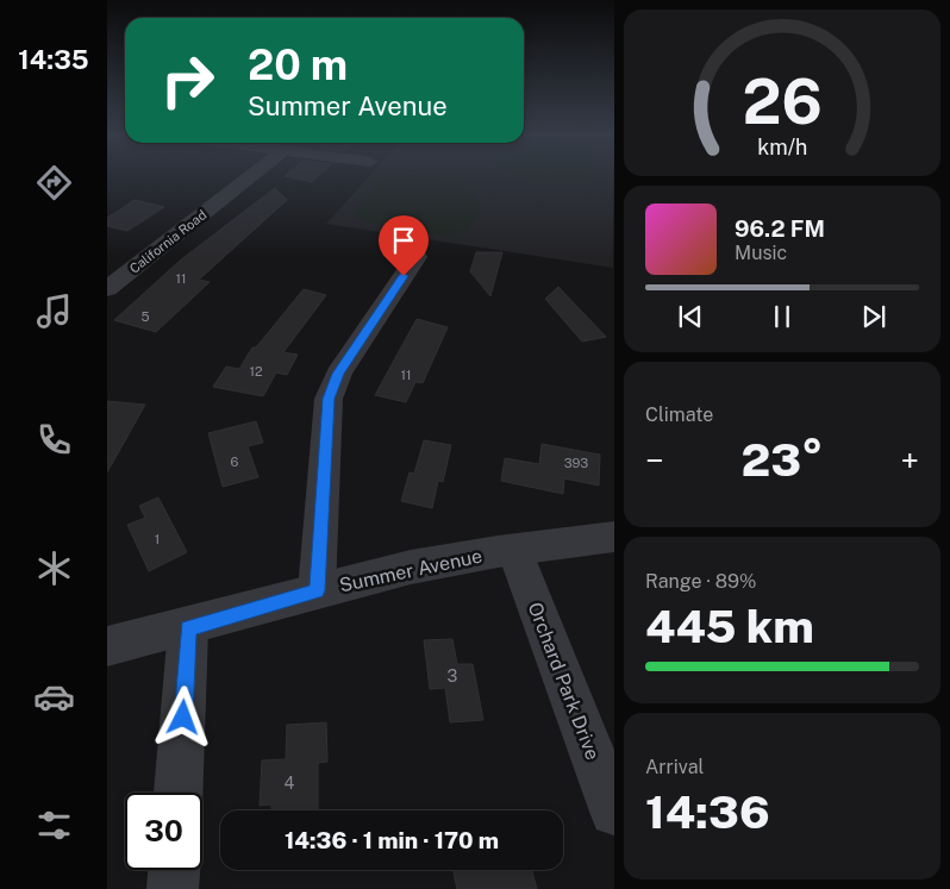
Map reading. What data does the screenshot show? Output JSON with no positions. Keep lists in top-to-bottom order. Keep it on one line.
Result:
{"streets":{"street":["California Road","Summer Avenue","Orchard Park Drive"]},"crossings":[["Summer Avenue","Orchard Park Drive"]],"house_numbers":["11","5","12","11","6","393","1","3","4"],"page":{"tabs":"14:35","turn":["20 m","Summer Avenue"],"song":["96.2 FM","Music"],"tile":["Climate",["Range · 89%","445 km"],["Arrival","14:36"]],"heat":["−","23°","+"],"limit":"30","trip":"14:36 · 1 min · 170 m","gauge":["26","km/h"]}}
